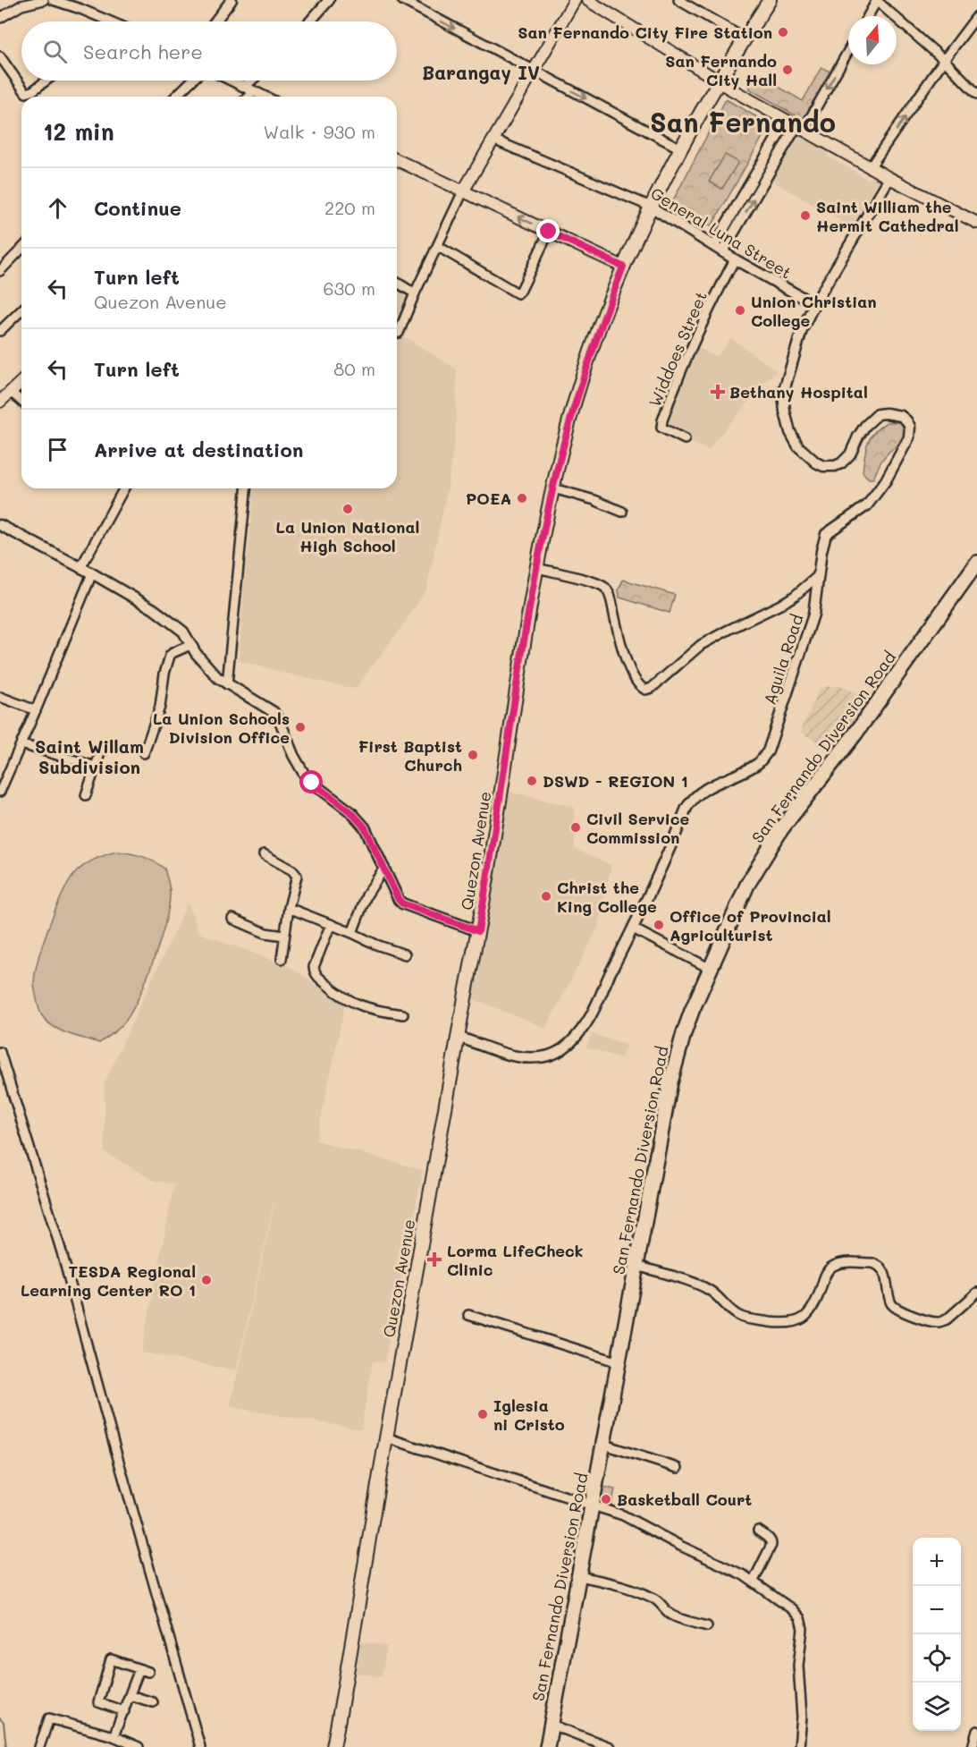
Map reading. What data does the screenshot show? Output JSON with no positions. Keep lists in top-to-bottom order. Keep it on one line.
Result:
{"streets":{"highway":["San Fernando Diversion Road"],"main road":["Quezon Avenue"],"street":["General Luna Street","Widdoes Street","Aguila Road"]},"crossings":[["General Luna Street","Widdoes Street"],["General Luna Street","Aguila Road"],["General Luna Street","Quezon Avenue"],["Aguila Road","Quezon Avenue"]],"districts":["Barangay IV","San Fernando","Saint Willam Subdivision"],"places":{"other":["San Fernando City Fire Station","San Fernando City Hall","Saint William the Hermit Cathedral","Union Christian College","POEA","La Union National High School","La Union Schools Division Office","First Baptist Church","DSWD - REGION 1","Civil Service Commission","Christ the King College","Office of Provincial Agriculturist","TESDA Regional Learning Center RO 1","Iglesia ni Cristo","Basketball Court"],"health":["Bethany Hospital","Lorma LifeCheck Clinic"]},"north":"top","page":{"search":"Search here","heading":["12 min","Walk · 930 m"],"list":[["Continue","220 m"],["Turn left","Quezon Avenue","630 m"],["Turn left","80 m"],"Arrive at destination"],"map_buttons":["+","−"]}}
